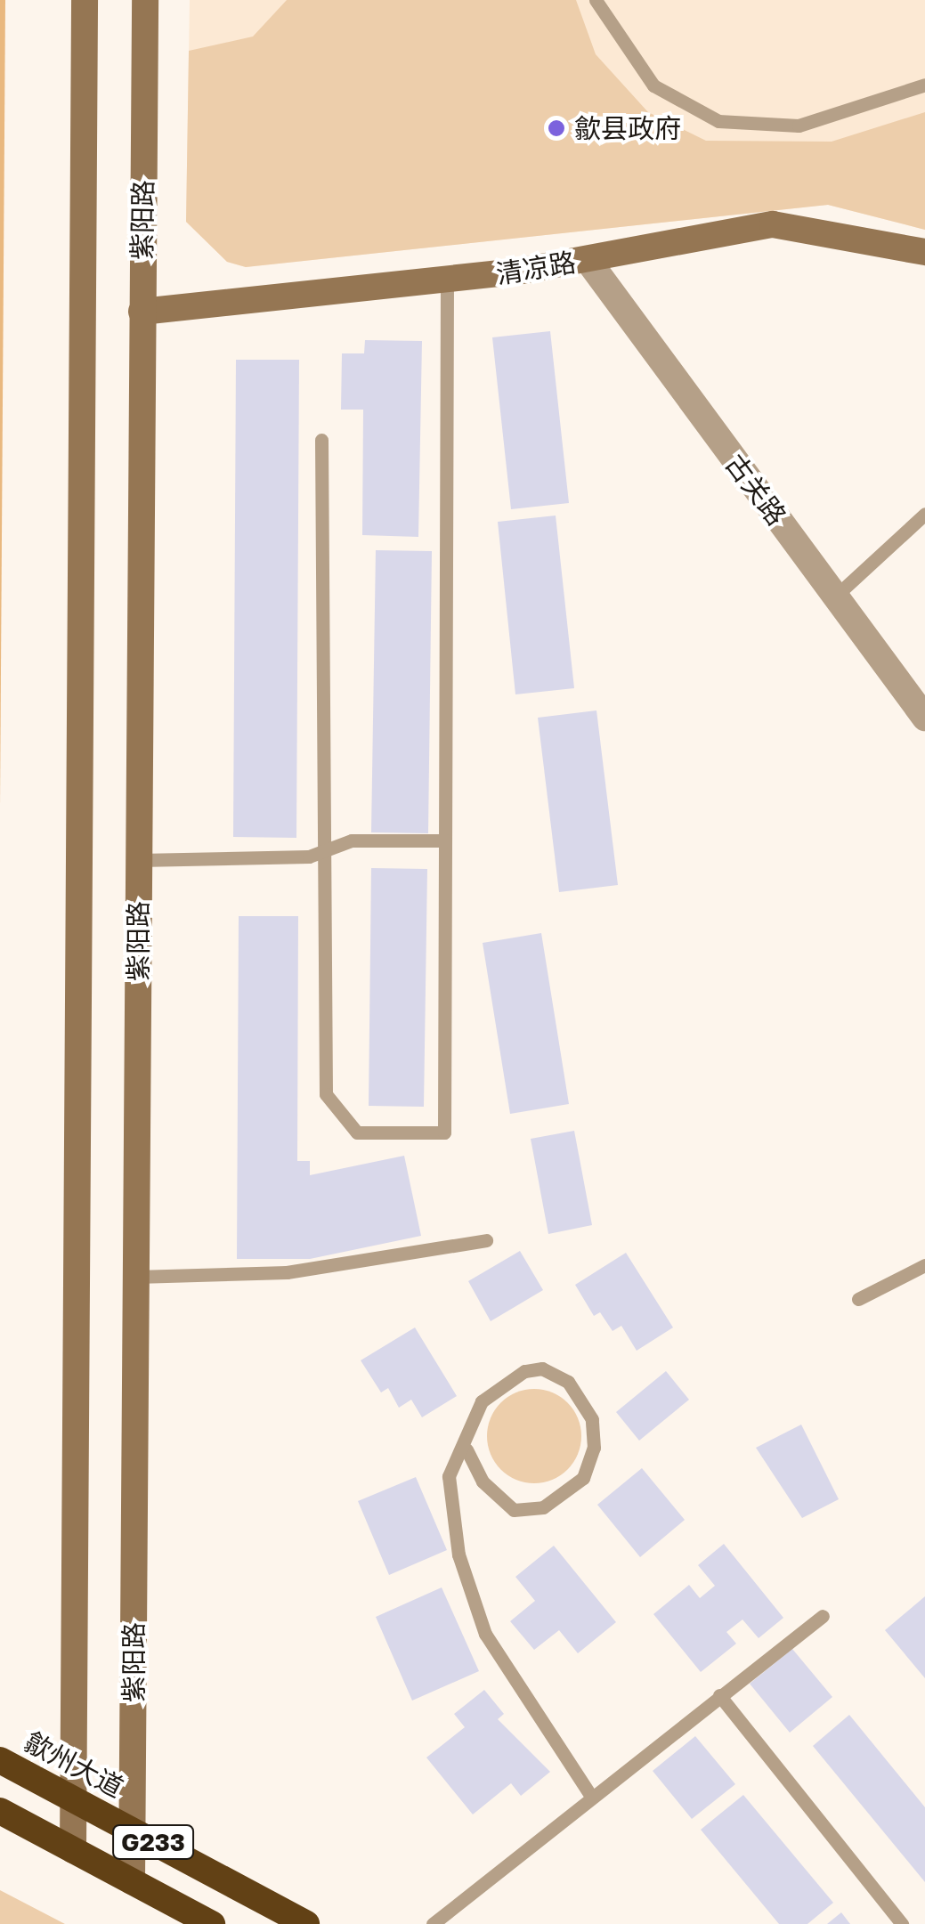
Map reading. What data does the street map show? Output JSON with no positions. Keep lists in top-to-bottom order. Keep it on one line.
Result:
{"streets":{"highway":["歙州大道","G233"],"main road":["紫阳路","清凉路"],"street":["古关路"]},"crossings":[["紫阳路","清凉路"],["紫阳路","歙州大道"],["紫阳路","G233"],["清凉路","古关路"]],"places":["歙县政府"]}
